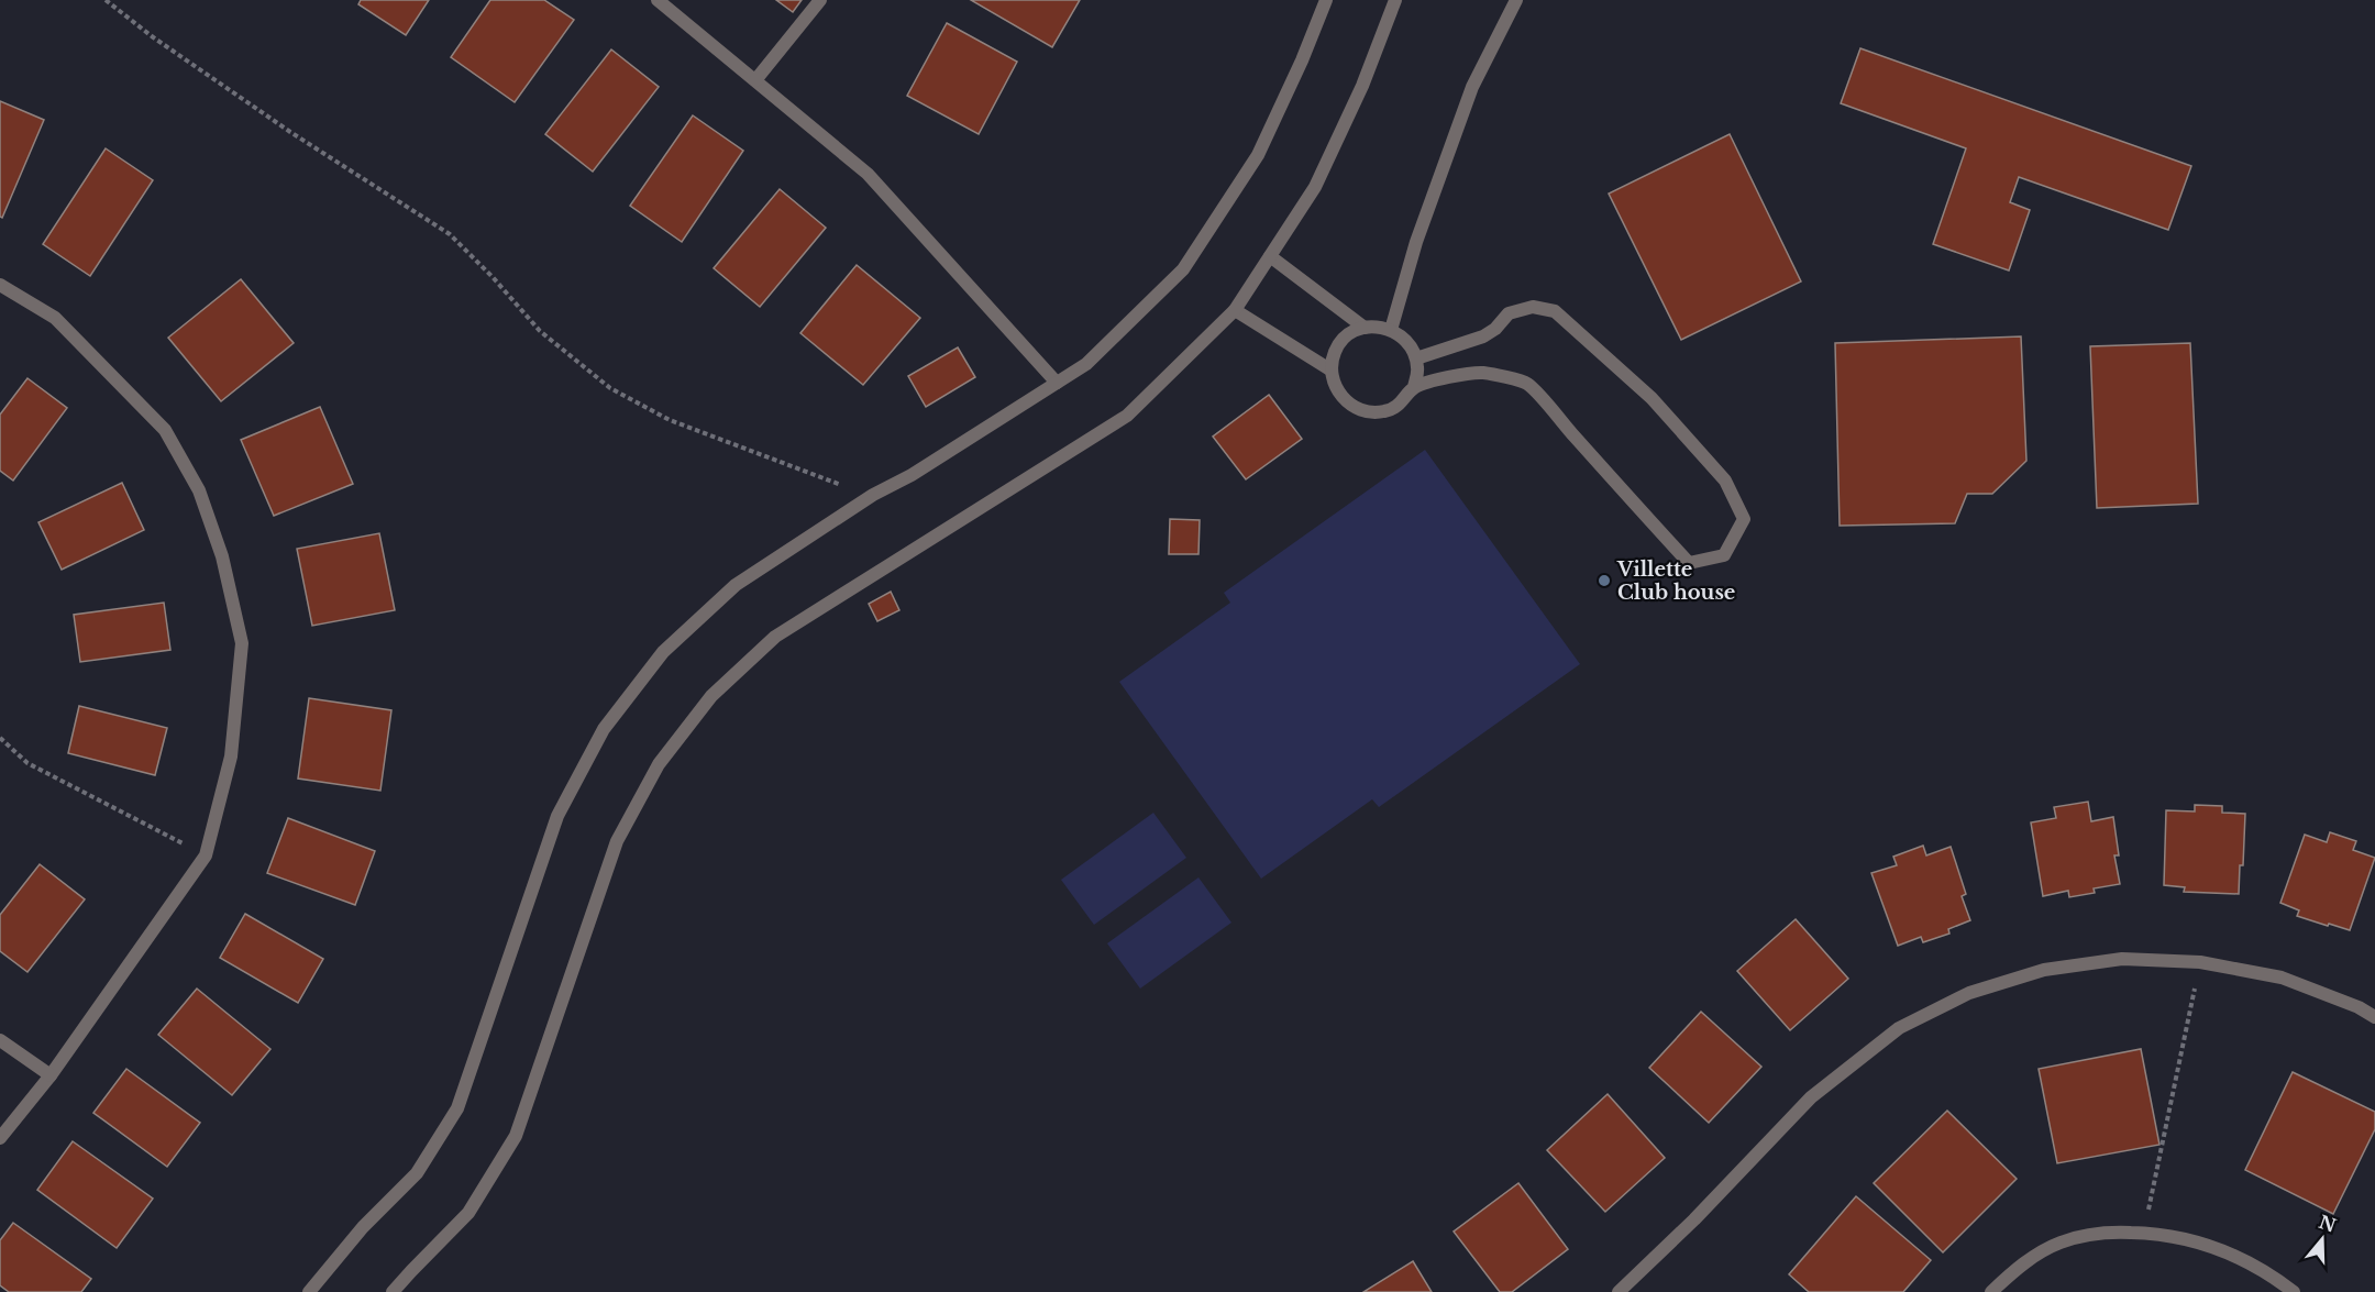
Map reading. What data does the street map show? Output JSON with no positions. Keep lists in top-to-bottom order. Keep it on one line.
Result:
{"places":["Villette Club house"],"north":"top"}
